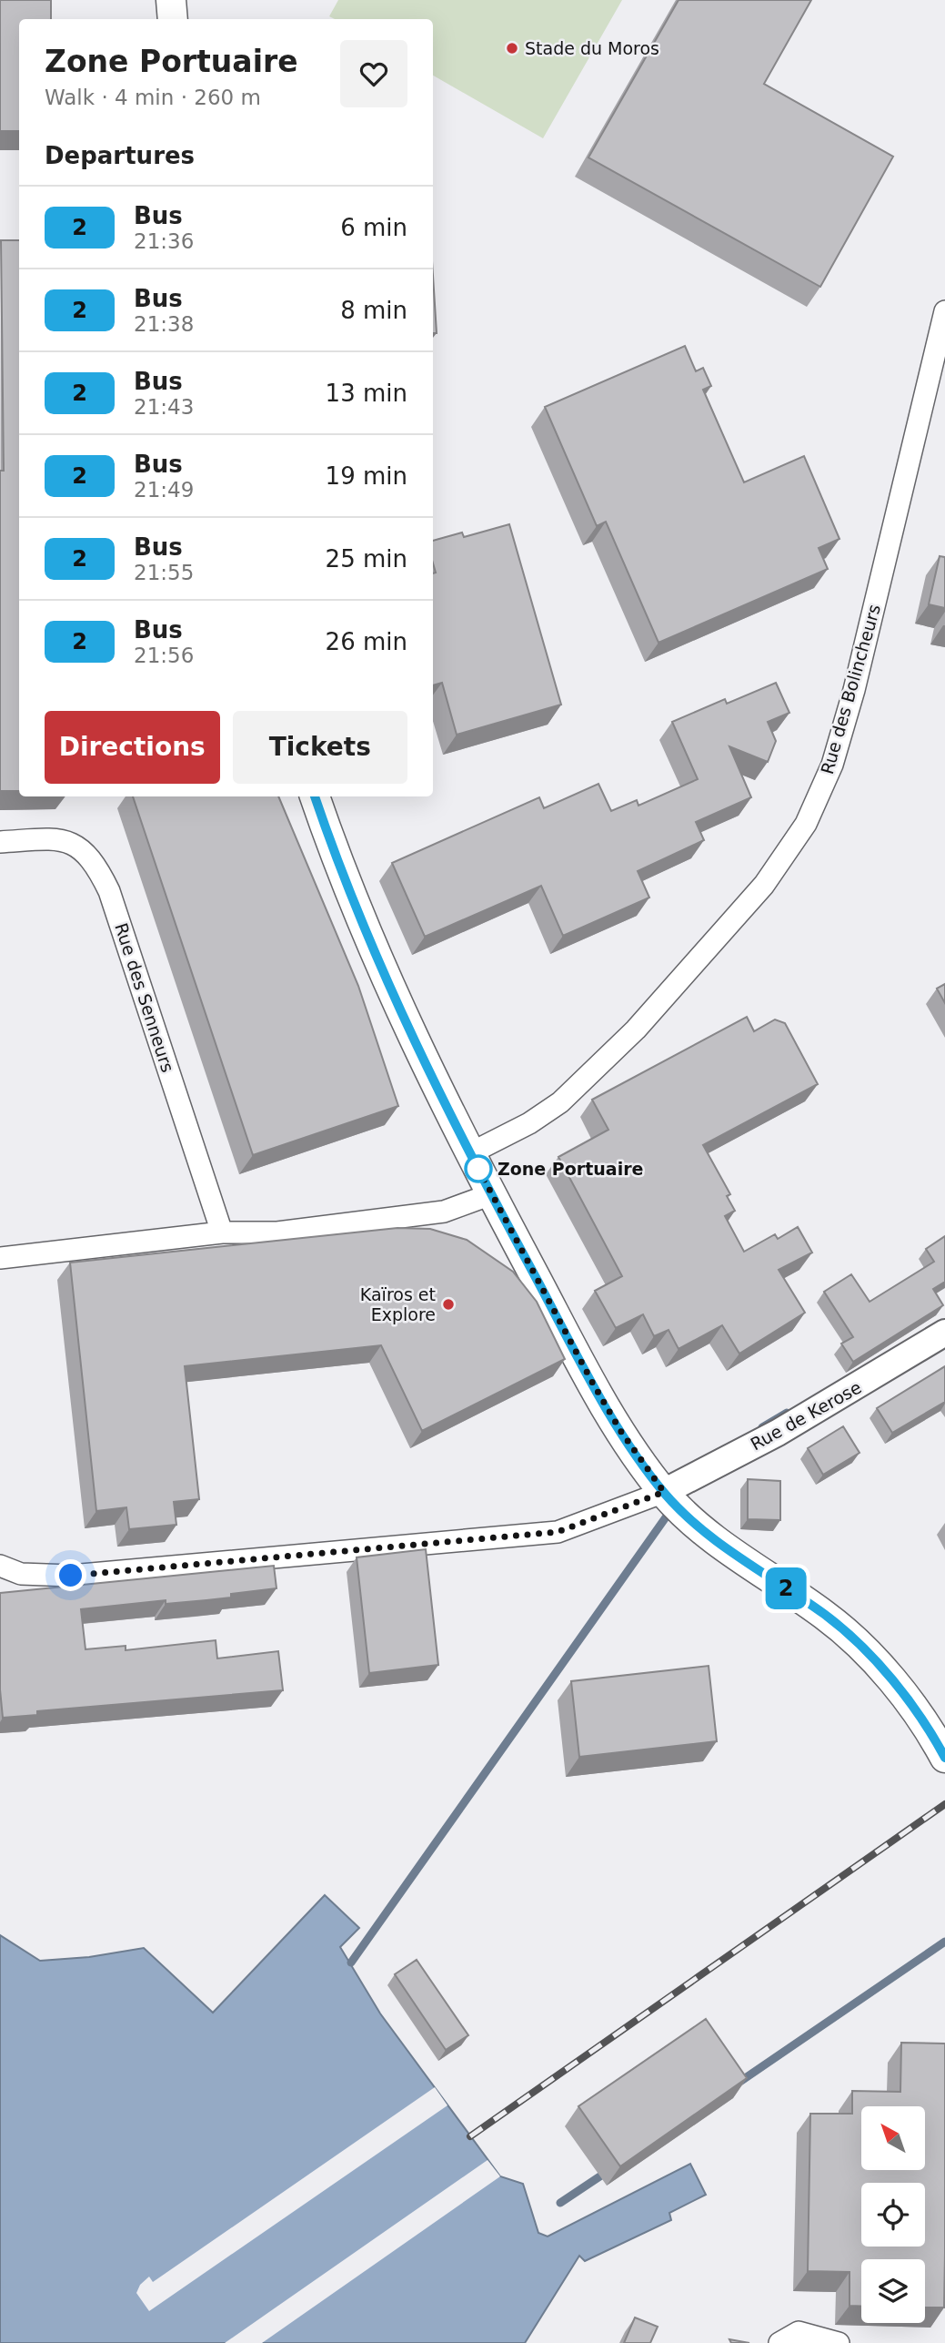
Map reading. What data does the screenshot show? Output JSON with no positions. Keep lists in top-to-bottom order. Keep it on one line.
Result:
{"streets":{"street":["Rue des Bolincheurs","Rue des Senneurs","Rue de Kerose"]},"places":["Stade du Moros","Zone Portuaire","Kaïros et Explore"],"lines":["bus line 2"],"north":"top left","page":{"on_map":"2","heading":[["Zone Portuaire","Walk · 4 min · 260 m"],"Departures"],"list":[{"mark":"2","name":"Bus","note":"21:36","value":"6 min"},{"mark":"2","name":"Bus","note":"21:38","value":"8 min"},{"mark":"2","name":"Bus","note":"21:43","value":"13 min"},{"mark":"2","name":"Bus","note":"21:49","value":"19 min"},{"mark":"2","name":"Bus","note":"21:55","value":"25 min"},{"mark":"2","name":"Bus","note":"21:56","value":"26 min"}],"buttons":["Directions","Tickets"]}}
